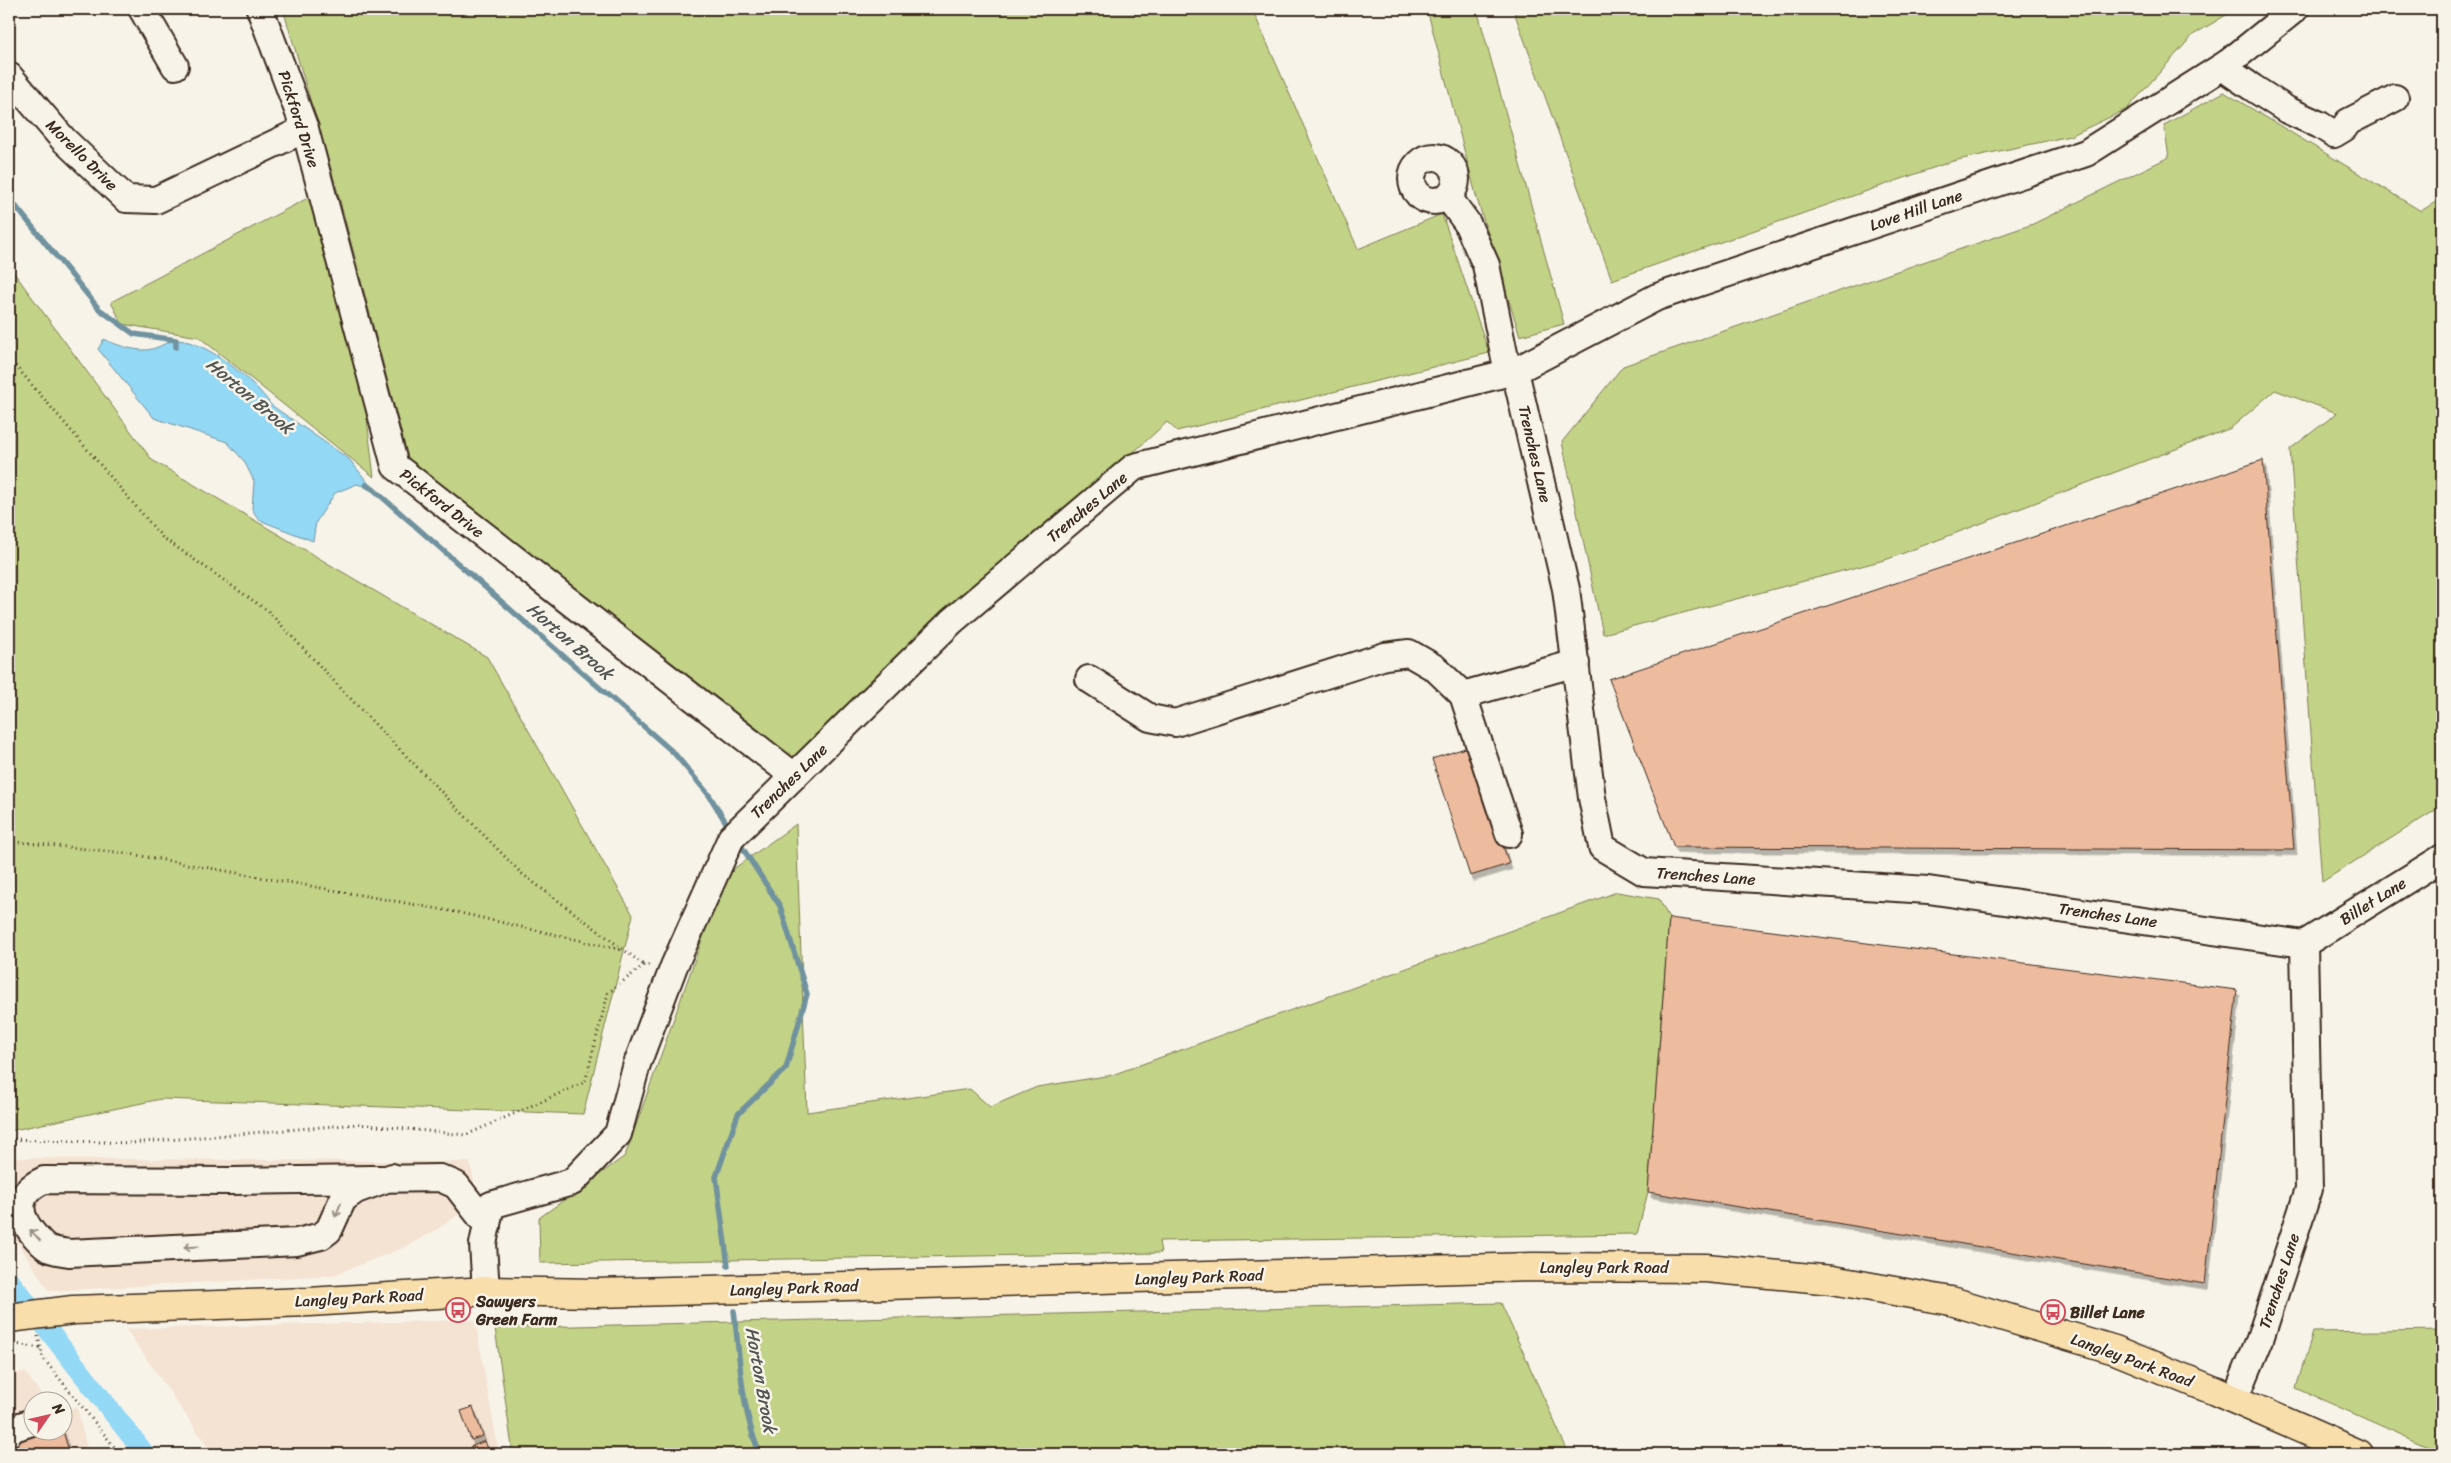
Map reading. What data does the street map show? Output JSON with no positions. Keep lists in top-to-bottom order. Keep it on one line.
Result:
{"streets":{"main road":["Langley Park Road"],"street":["Pickford Drive","Morello Drive","Love Hill Lane","Trenches Lane","Billet Lane"]},"crossings":[["Pickford Drive","Morello Drive"],["Pickford Drive","Trenches Lane"],["Love Hill Lane","Trenches Lane"],["Trenches Lane","Billet Lane"],["Trenches Lane","Langley Park Road"]],"water":["Horton Brook"],"places":{"bus stop":["Sawyers Green Farm","Billet Lane"]},"north":"top right"}
